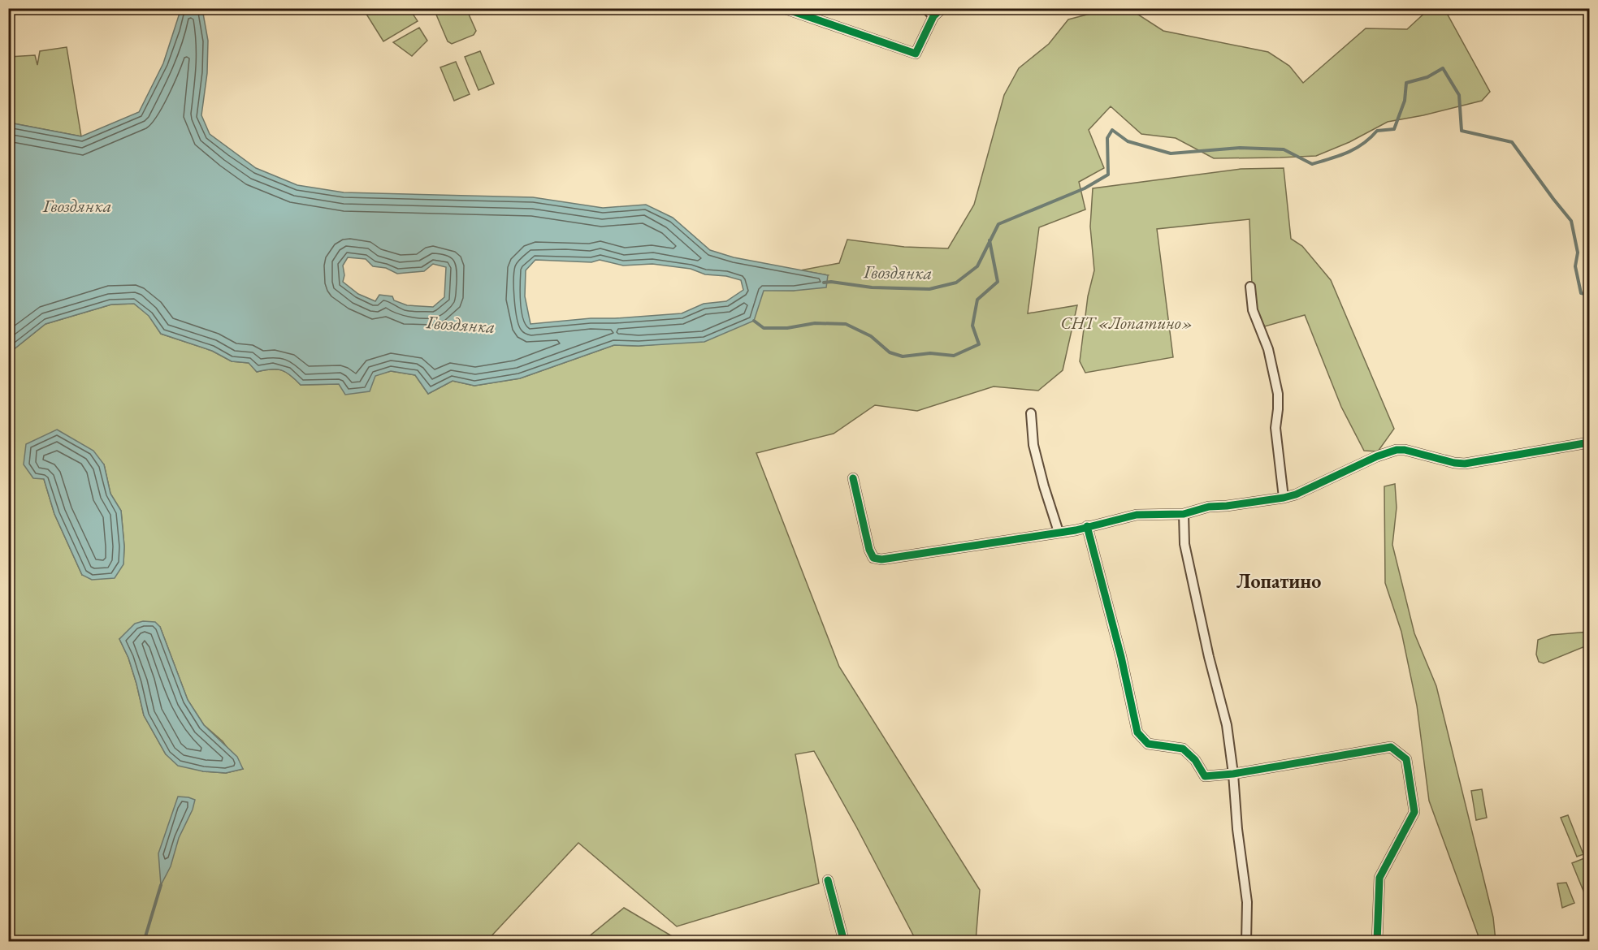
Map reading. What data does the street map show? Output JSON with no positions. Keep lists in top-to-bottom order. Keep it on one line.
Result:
{"districts":["Лопатино"],"water":["Гвоздянка"],"parks":["СНТ «Лопатино»"]}
